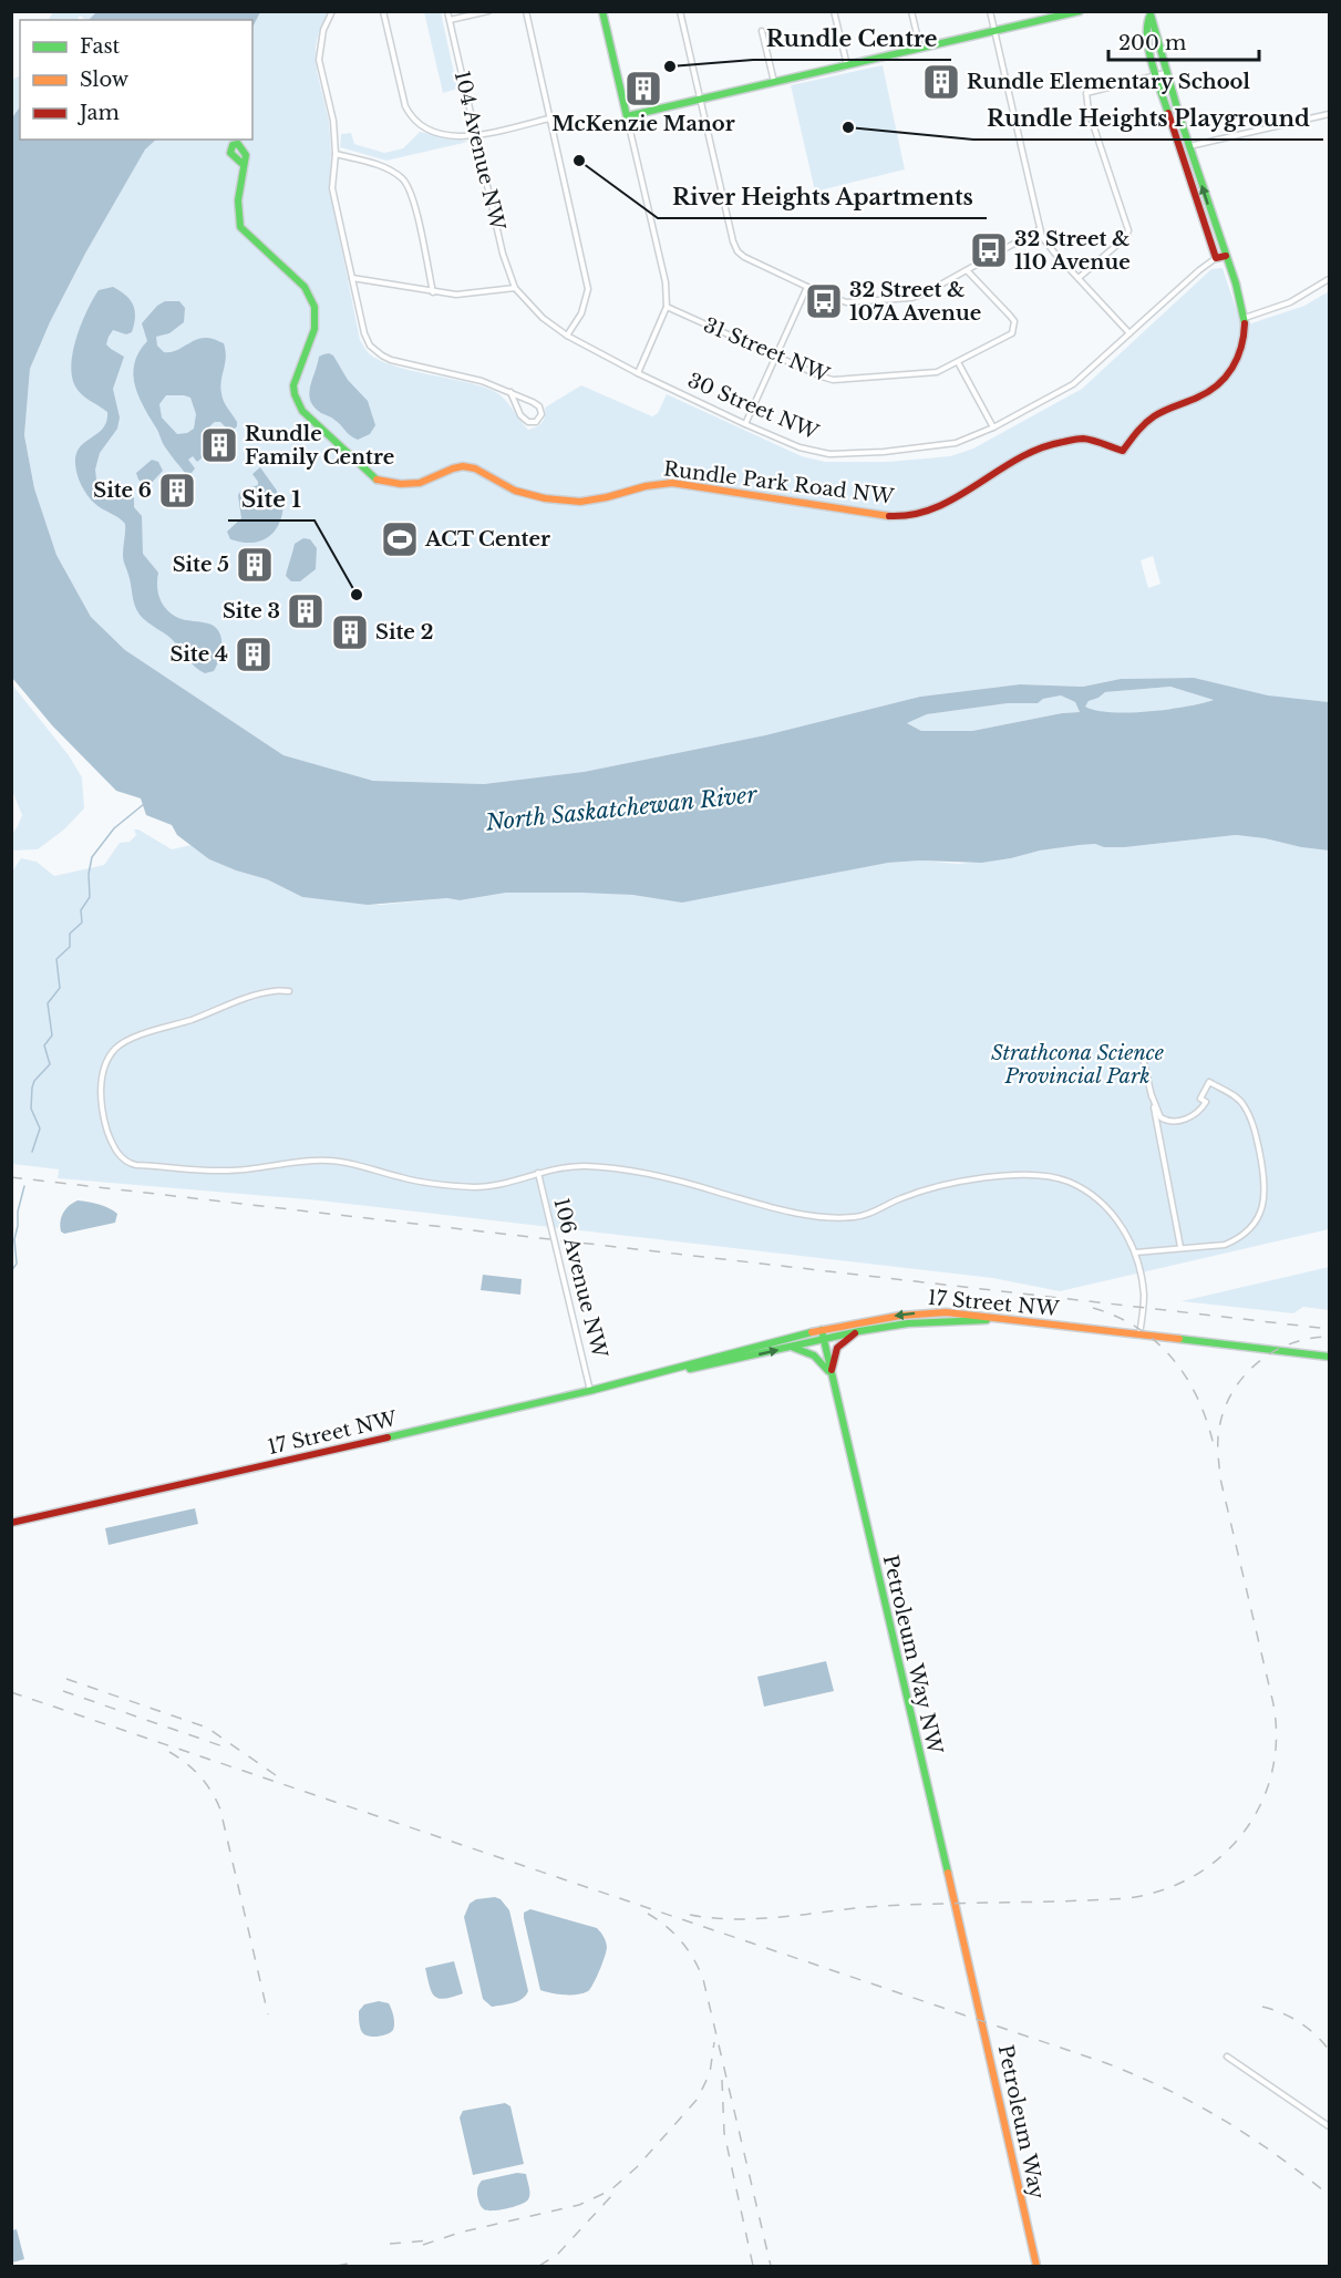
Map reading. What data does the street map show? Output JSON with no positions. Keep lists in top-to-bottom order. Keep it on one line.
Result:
{"streets":{"street":["104 Avenue NW","31 Street NW","30 Street NW","Rundle Park Road NW","106 Avenue NW","17 Street NW","Petroleum Way NW","Petroleum Way"]},"crossings":[["104 Avenue NW","30 Street NW"],["106 Avenue NW","17 Street NW"],["17 Street NW","Petroleum Way NW"],["Petroleum Way NW","Petroleum Way"]],"water":["North Saskatchewan River"],"parks":["Strathcona Science Provincial Park"],"places":{"other":["Rundle Centre","Rundle Heights Playground","River Heights Apartments","Site 1"],"building":["Rundle Elementary School","McKenzie Manor","Rundle Family Centre","Site 6","Site 5","Site 3","Site 2","Site 4"],"bus stop":["32 Street & 110 Avenue","32 Street & 107A Avenue"],"sports":["ACT Center"]},"legend":["Fast","Slow","Jam"],"scale_bar":"200 m"}
